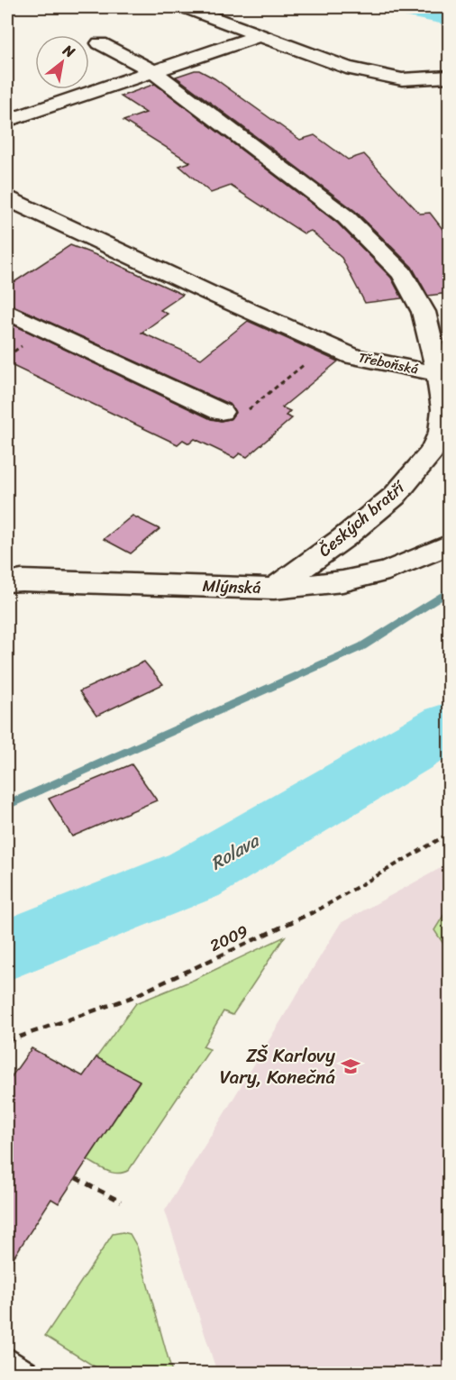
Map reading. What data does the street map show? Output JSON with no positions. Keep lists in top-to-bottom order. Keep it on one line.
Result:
{"streets":{"street":["Třeboňská","Českých bratří","Mlýnská"],"path":["2009"]},"crossings":[["Třeboňská","Českých bratří"],["Českých bratří","Mlýnská"]],"water":["Rolava"],"places":{"school or university":["ZŠ Karlovy Vary, Konečná"]},"north":"top right"}
